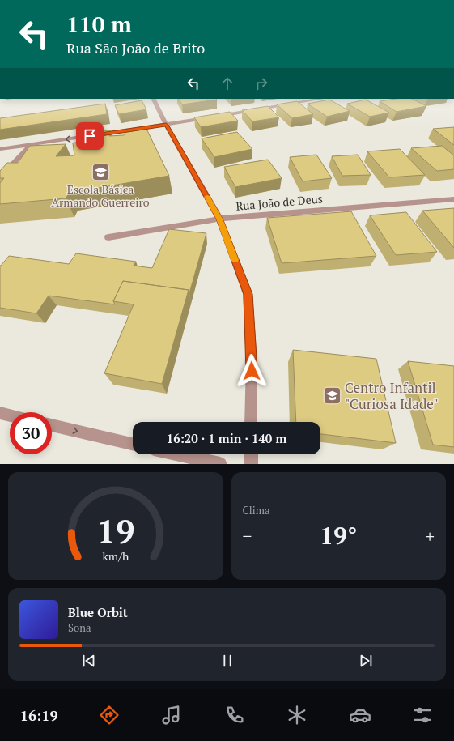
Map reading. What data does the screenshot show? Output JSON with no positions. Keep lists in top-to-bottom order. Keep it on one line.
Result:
{"streets":{"street":["Rua João de Deus"]},"places":{"school or university":["Escola Básica Armando Guerreiro","Centro Infantil \"Curiosa Idade\""]},"page":{"turn":["110 m","Rua São João de Brito"],"limit":"30","trip":"16:20 · 1 min · 140 m","tile":"Clima","heat":["−","19°","+"],"song":["Blue Orbit","Sona"],"tabs":"16:19","gauge":["19","km/h"]}}
